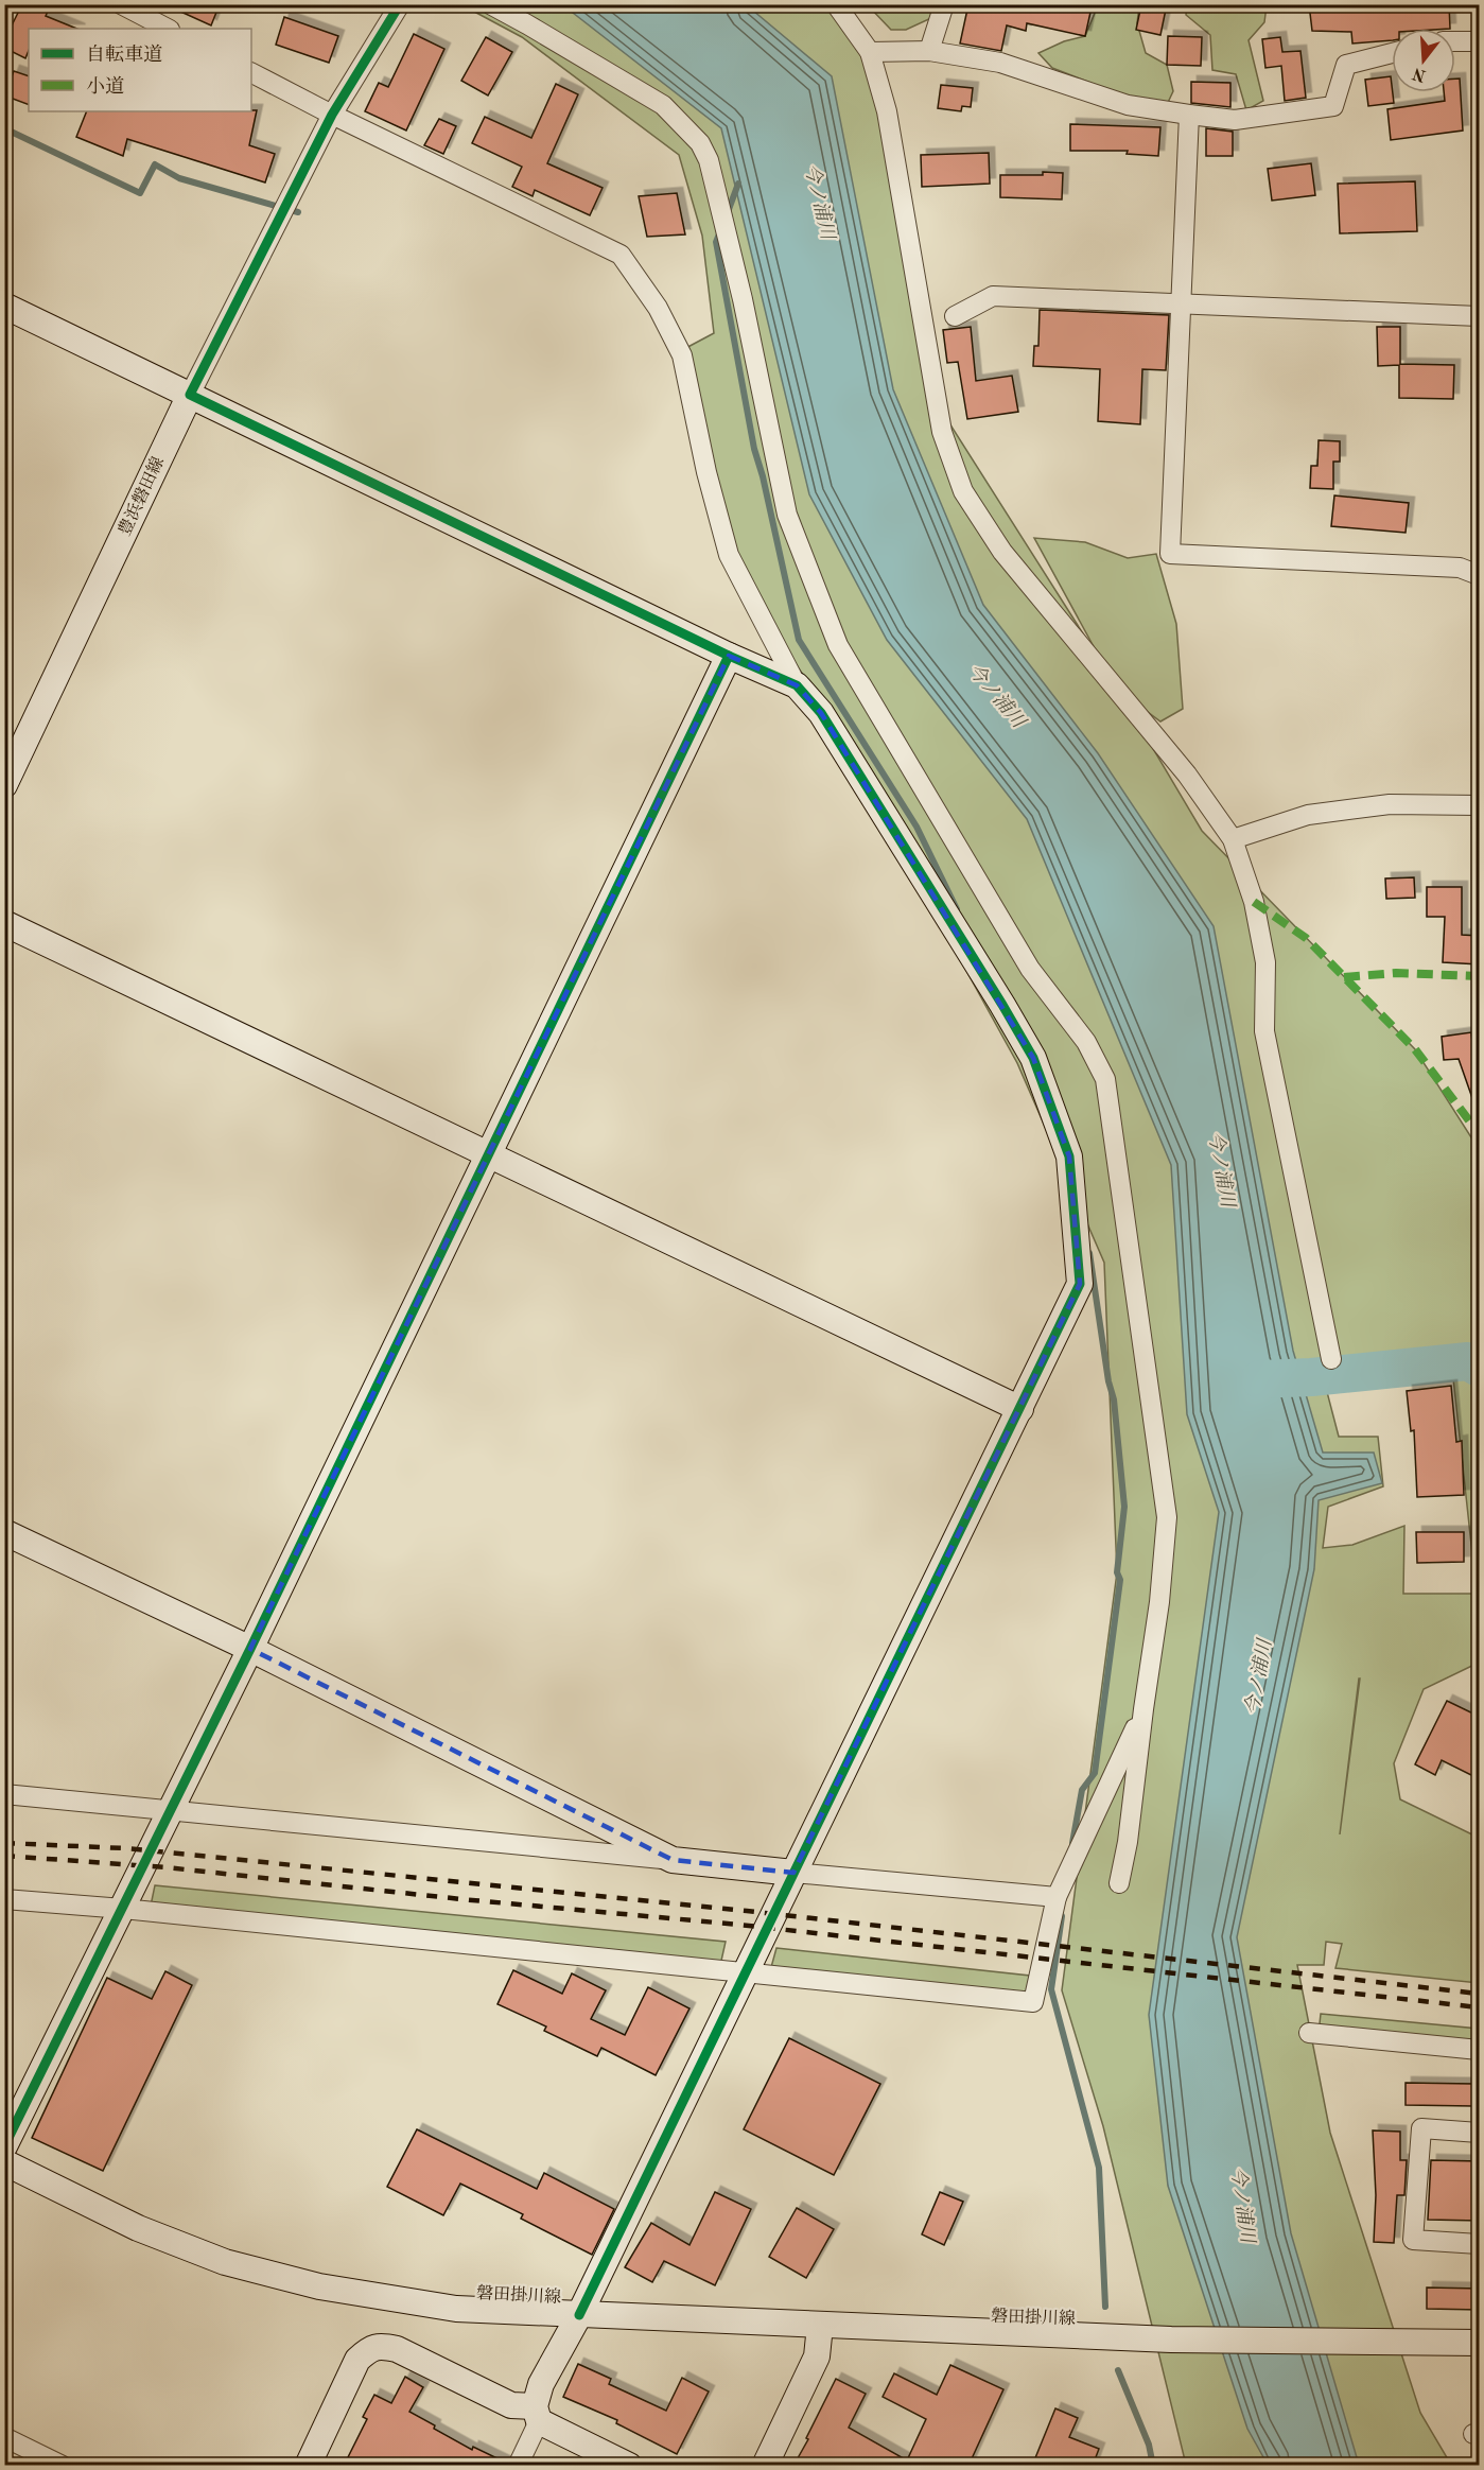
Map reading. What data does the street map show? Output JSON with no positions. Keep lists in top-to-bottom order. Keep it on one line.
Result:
{"streets":{"street":["豊浜磐田線","磐田掛川線"]},"water":["今ノ浦川"],"legend":["自転車道","小道"],"north":"bottom"}
